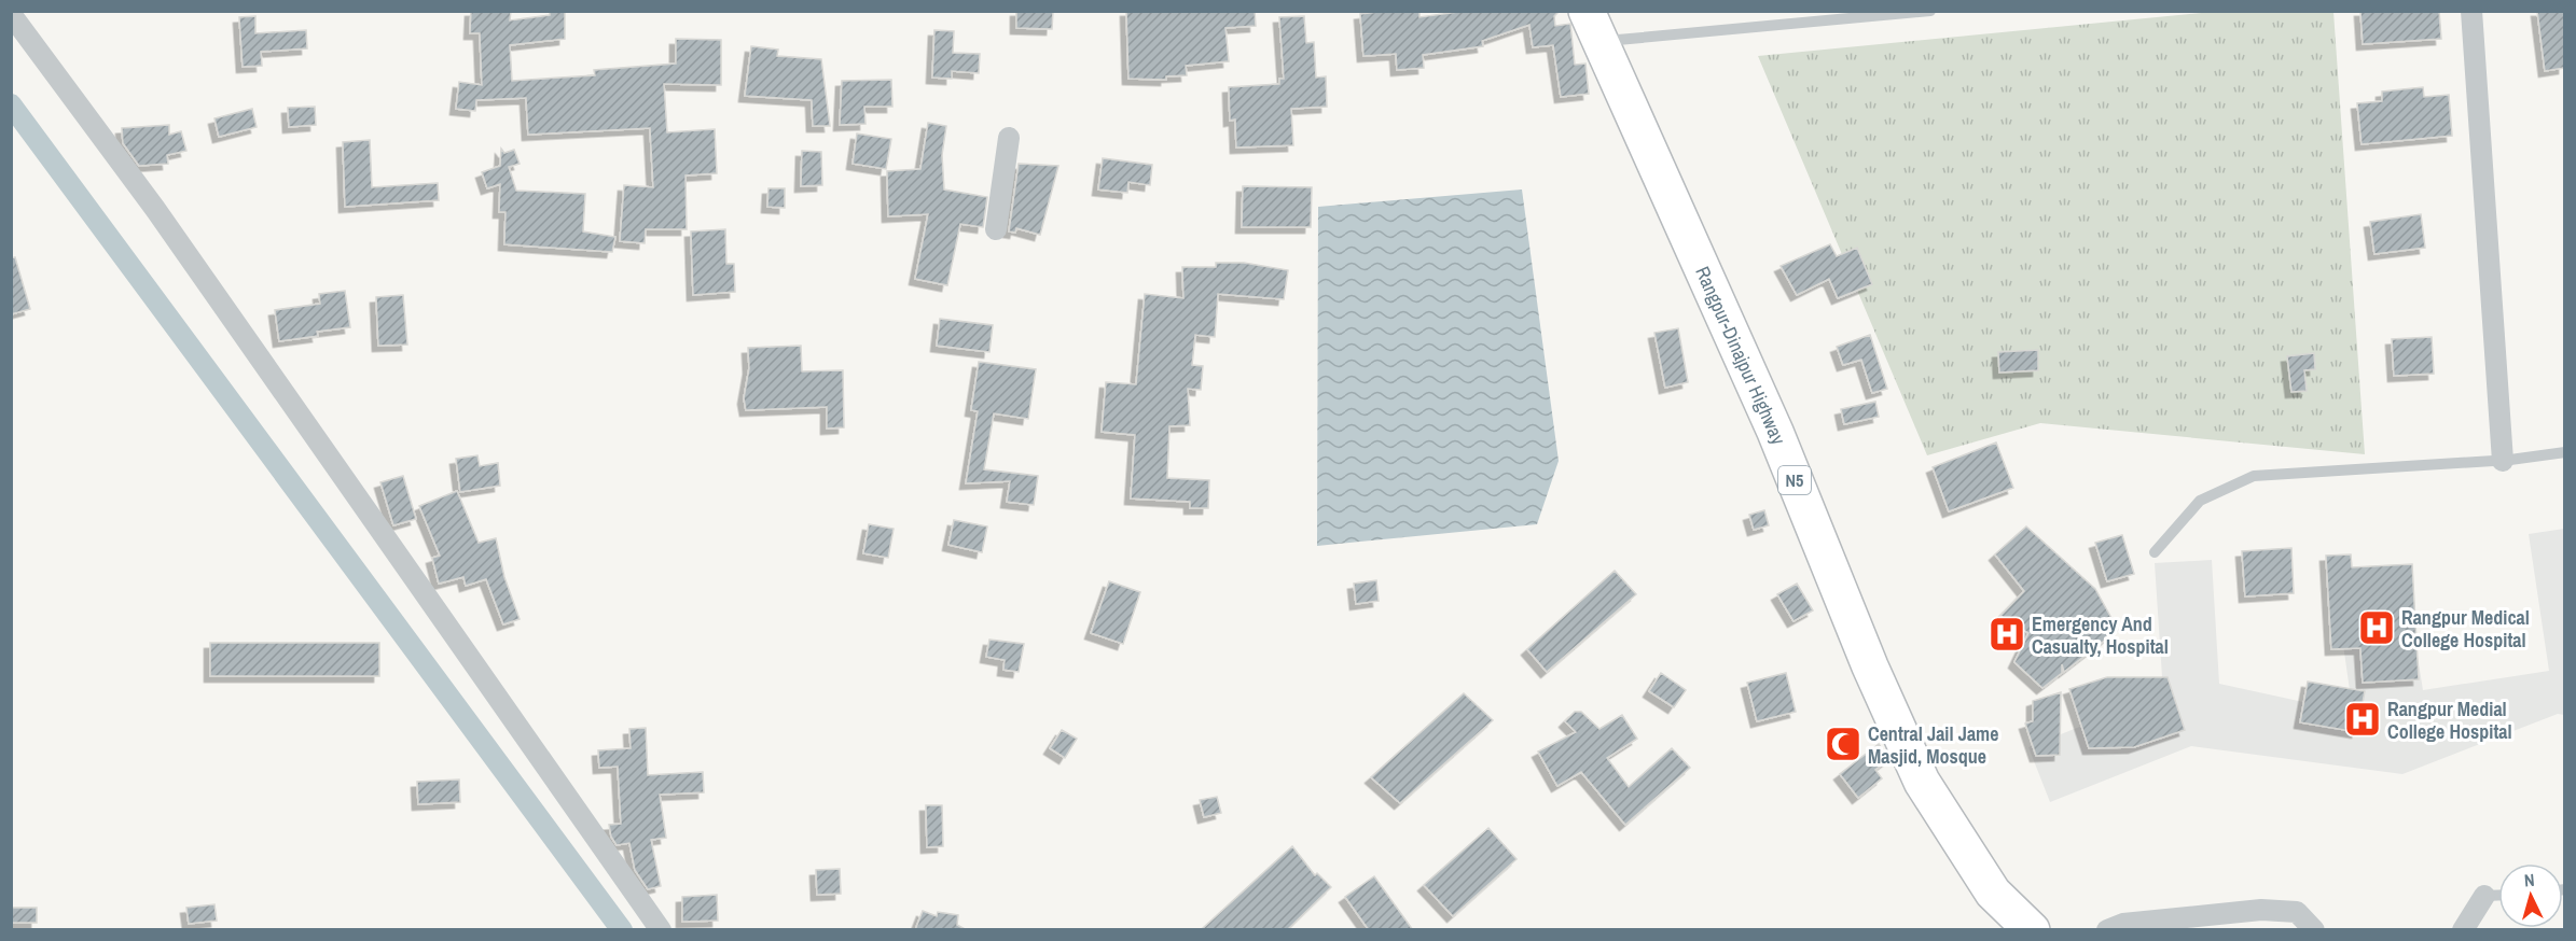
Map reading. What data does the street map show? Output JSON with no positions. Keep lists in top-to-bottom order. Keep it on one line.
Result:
{"streets":{"highway":["Rangpur-Dinajpur Highway","N5"]},"places":{"hospital":["Rangpur Medical College Hospital","Emergency And Casualty, Hospital","Rangpur Medial College Hospital"],"mosque":["Central Jail Jame Masjid, Mosque"]},"north":"top"}
